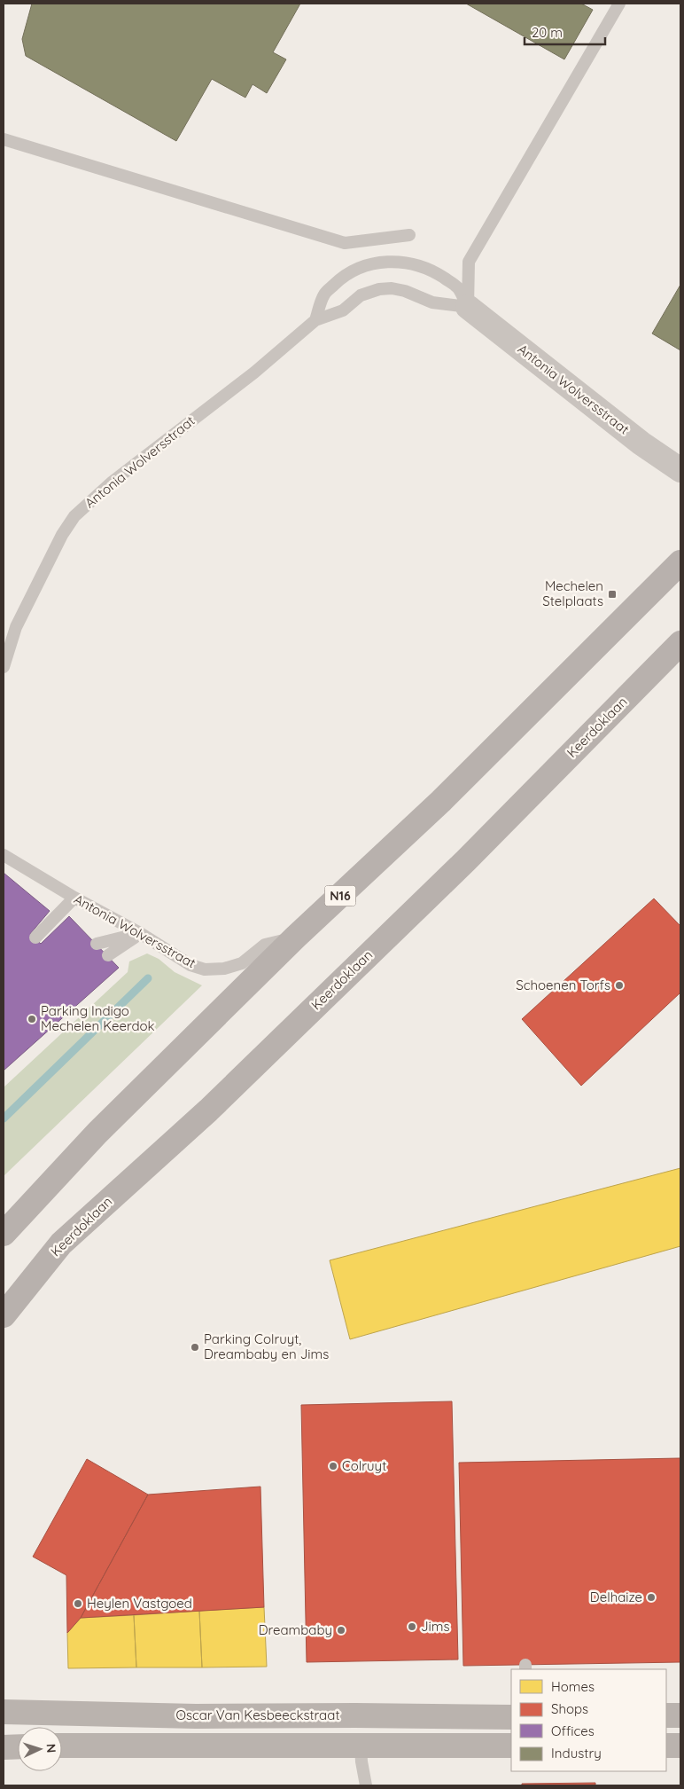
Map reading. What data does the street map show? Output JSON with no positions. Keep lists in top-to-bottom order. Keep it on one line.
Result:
{"streets":{"main road":["Keerdoklaan","N16","Oscar Van Kesbeeckstraat"],"street":["Antonia Wolversstraat"]},"crossings":[["Antonia Wolversstraat","N16"]],"places":{"transit":["Mechelen Stelplaats"],"other":["Schoenen Torfs","Parking Indigo Mechelen Keerdok","Parking Colruyt, Dreambaby en Jims","Colruyt","Delhaize","Heylen Vastgoed","Jims","Dreambaby"]},"legend":["Homes","Shops","Offices","Industry"],"scale_bar":"20 m","north":"right"}
